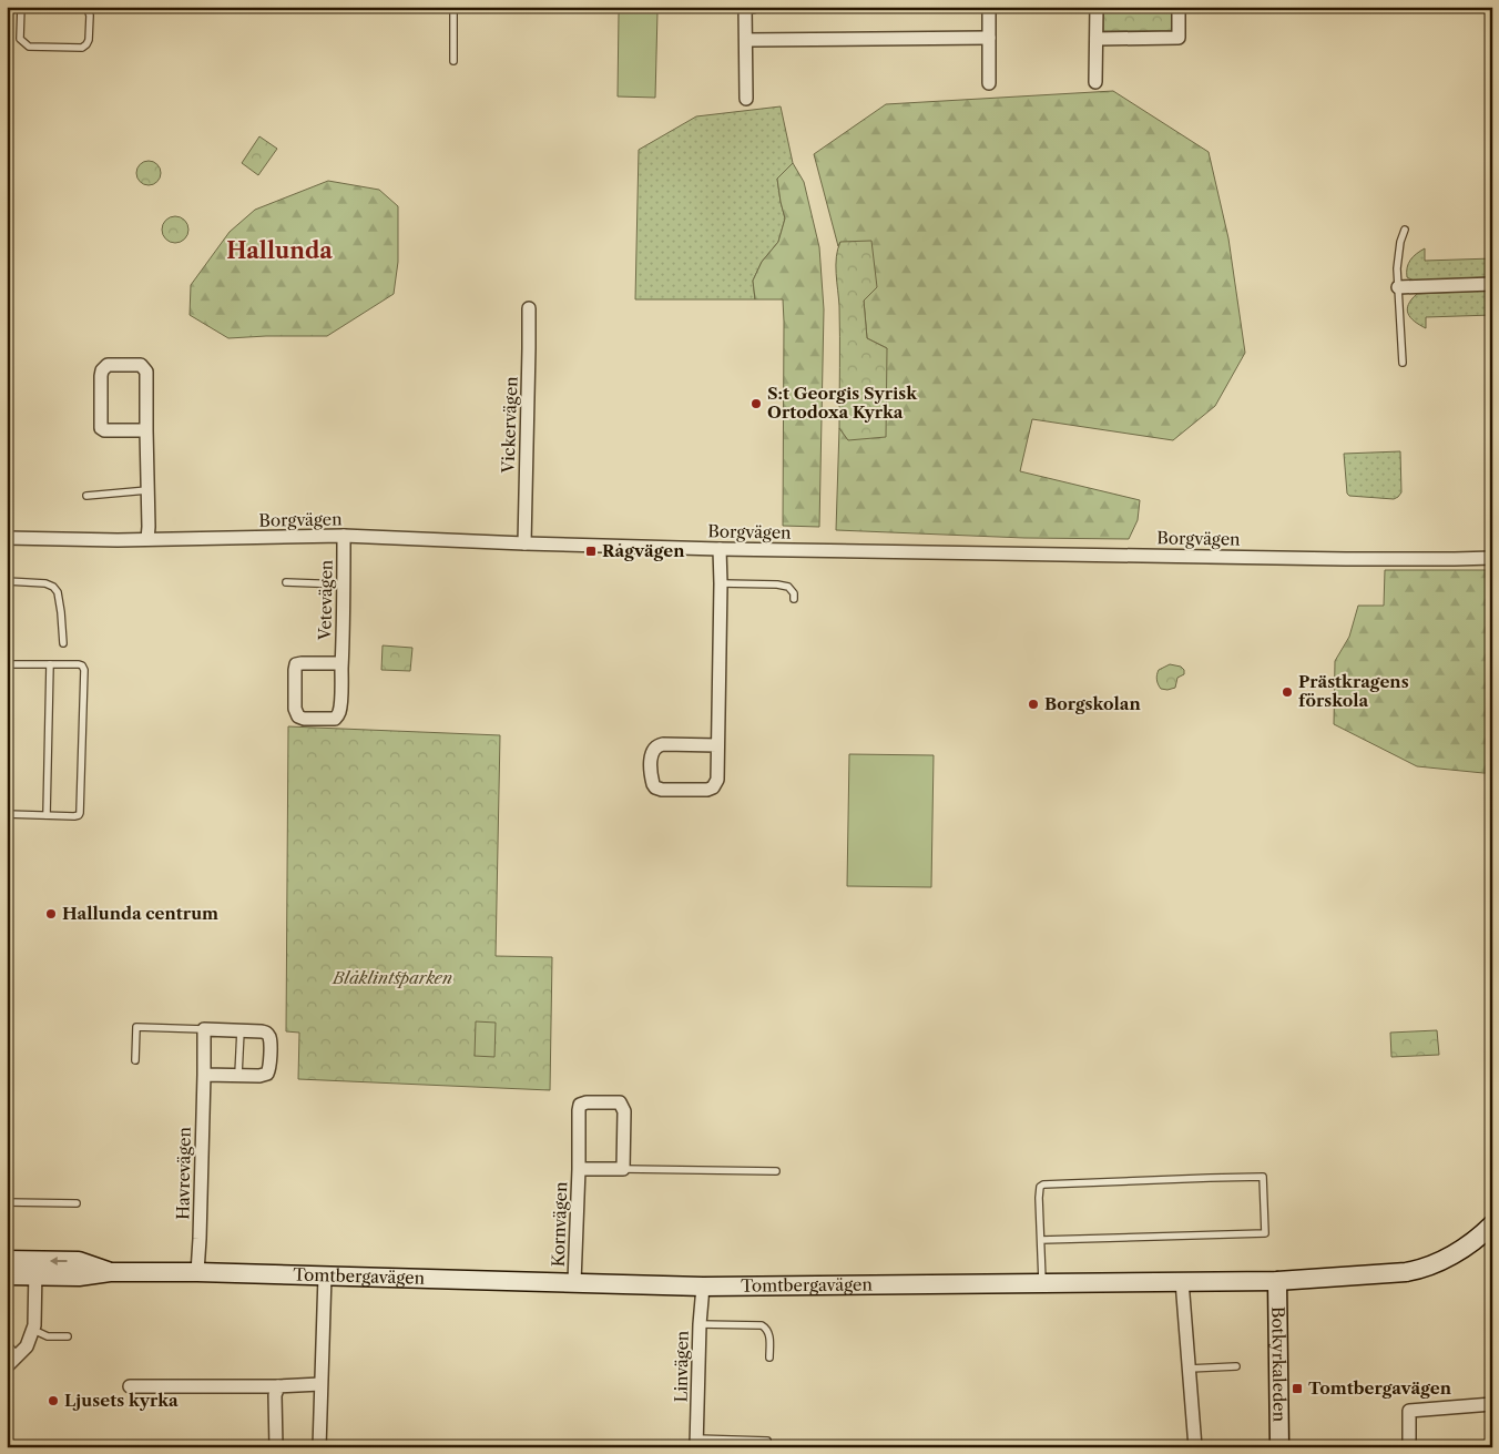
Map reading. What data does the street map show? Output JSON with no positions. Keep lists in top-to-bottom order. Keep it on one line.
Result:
{"streets":{"street":["Vickervägen","Borgvägen","Vetevägen","Havrevägen","Kornvägen","Tomtbergavägen","Botkyrkaleden","Linvägen"]},"crossings":[["Vickervägen","Borgvägen"],["Borgvägen","Vetevägen"],["Havrevägen","Tomtbergavägen"],["Kornvägen","Tomtbergavägen"],["Tomtbergavägen","Botkyrkaleden"],["Tomtbergavägen","Linvägen"]],"districts":["Hallunda"],"parks":["Blåklintsparken"],"places":{"other":["S:t Georgis Syrisk Ortodoxa Kyrka","Prästkragens förskola","Borgskolan","Hallunda centrum","Ljusets kyrka"],"transit":["Rågvägen","Tomtbergavägen"]}}
